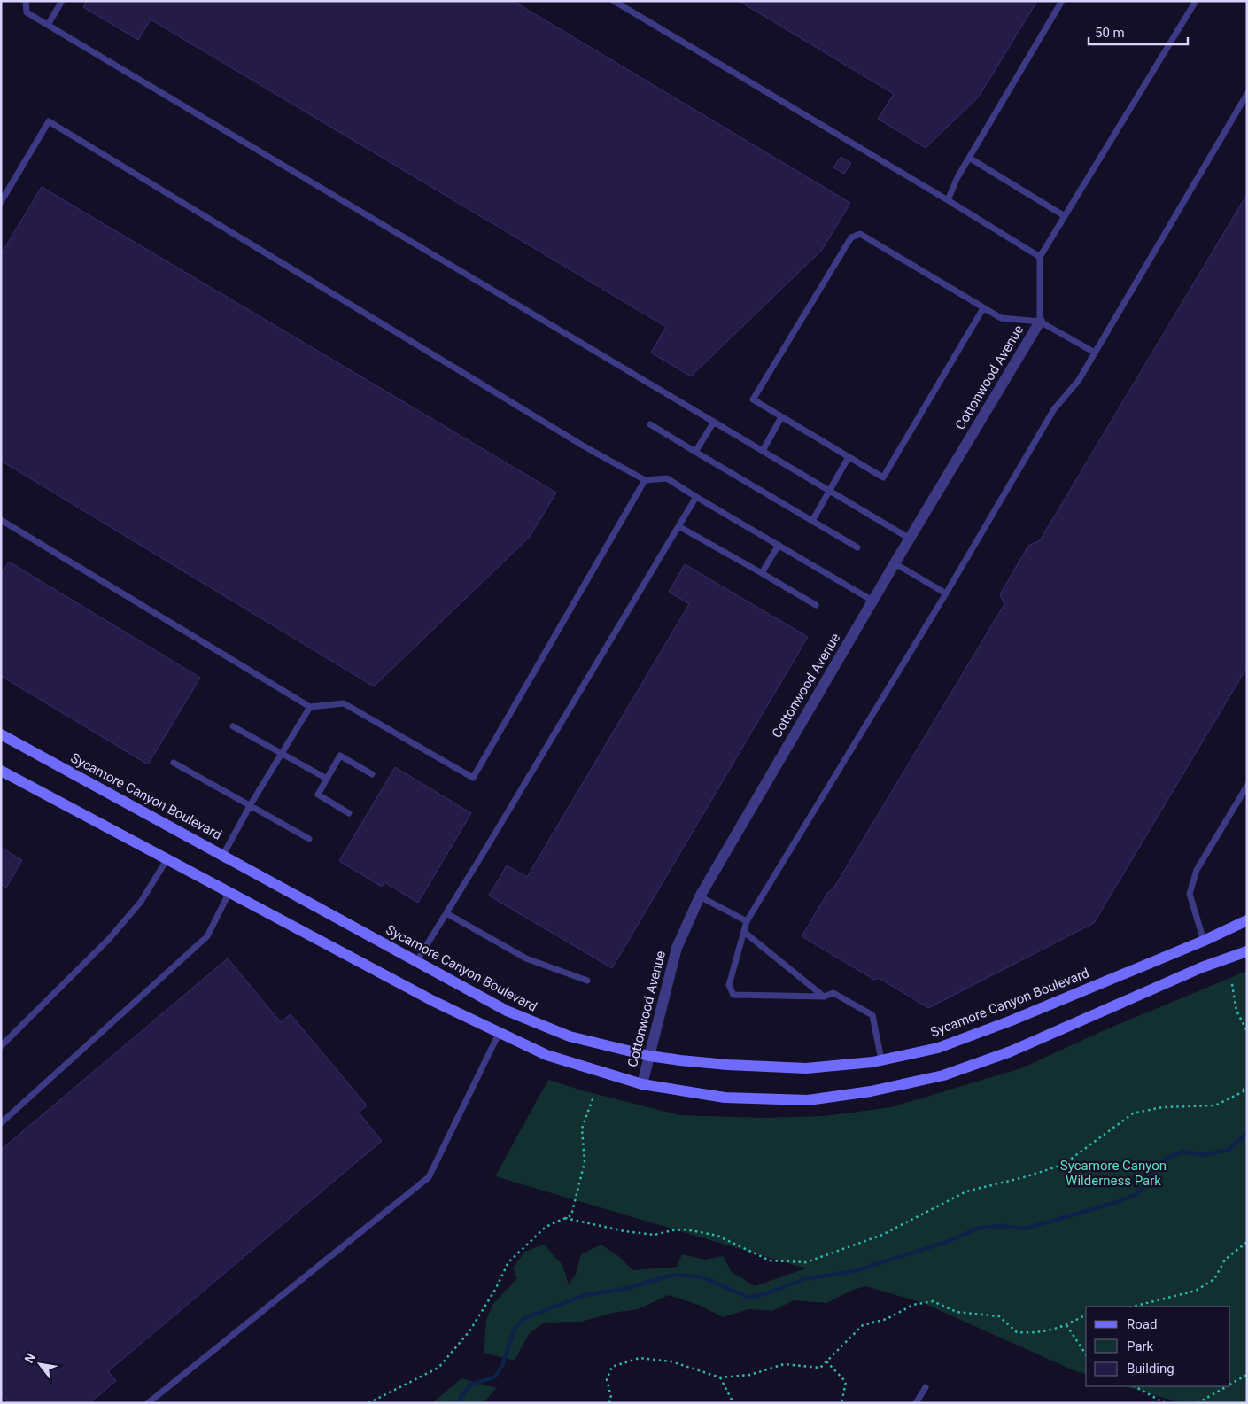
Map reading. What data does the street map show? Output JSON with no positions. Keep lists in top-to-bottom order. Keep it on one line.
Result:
{"streets":{"main road":["Sycamore Canyon Boulevard"],"street":["Cottonwood Avenue"]},"crossings":[["Cottonwood Avenue","Sycamore Canyon Boulevard"]],"parks":["Sycamore Canyon Wilderness Park"],"legend":["Road","Park","Building"],"scale_bar":"50 m","north":"top left"}
